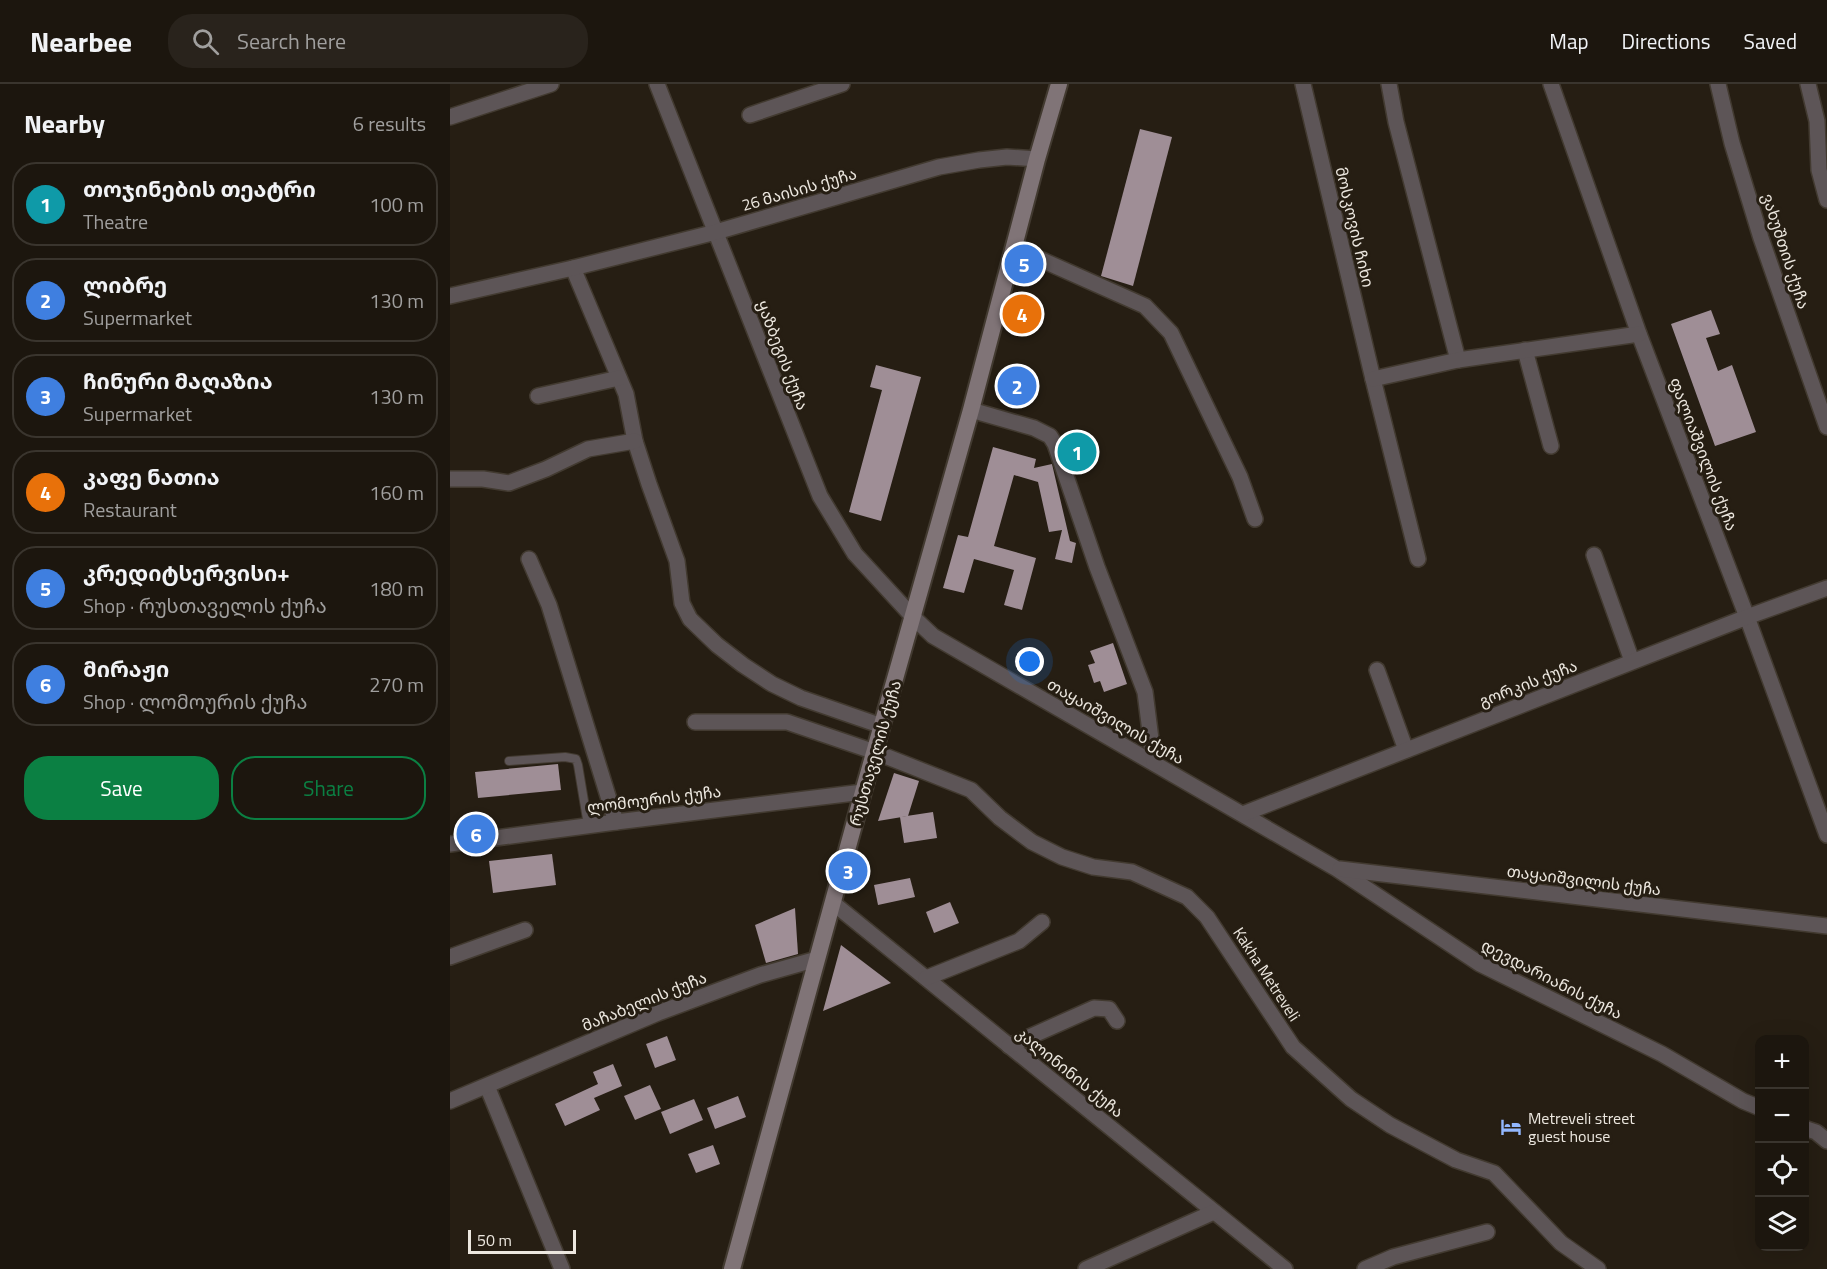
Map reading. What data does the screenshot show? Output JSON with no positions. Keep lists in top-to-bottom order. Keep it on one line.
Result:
{"streets":{"main road":["რუსთაველის ქუჩა"],"street":["26 მაისის ქუჩა","მოსკოვის ჩიხი","ვახუშთის ქუჩა","ყაზბეგის ქუჩა","ფალიაშვილის ქუჩა","გორკის ქუჩა","თაყაიშვილის ქუჩა","ლომოურის ქუჩა","Kakha Metreveli","დევდარიანის ქუჩა","მაჩაბელის ქუჩა","კალინინის ქუჩა"]},"crossings":[["26 მაისის ქუჩა","ყაზბეგის ქუჩა"],["26 მაისის ქუჩა","რუსთაველის ქუჩა"],["ყაზბეგის ქუჩა","თაყაიშვილის ქუჩა"],["ყაზბეგის ქუჩა","რუსთაველის ქუჩა"],["ფალიაშვილის ქუჩა","გორკის ქუჩა"],["გორკის ქუჩა","თაყაიშვილის ქუჩა"],["გორკის ქუჩა","დევდარიანის ქუჩა"],["თაყაიშვილის ქუჩა","რუსთაველის ქუჩა"],["თაყაიშვილის ქუჩა","დევდარიანის ქუჩა"],["რუსთაველის ქუჩა","ლომოურის ქუჩა"],["რუსთაველის ქუჩა","Kakha Metreveli"],["რუსთაველის ქუჩა","მაჩაბელის ქუჩა"],["რუსთაველის ქუჩა","კალინინის ქუჩა"]],"places":{"hotel":["Metreveli street guest house"]},"scale_bar":"50 m","page":{"header":"Nearbee","search":"Search here","nav":["Map","Directions","Saved"],"heading":["Nearby","6 results"],"list":[{"mark":"1","name":"თოჯინების თეატრი","note":"Theatre","value":"100 m"},{"mark":"2","name":"ლიბრე","note":"Supermarket","value":"130 m"},{"mark":"3","name":"ჩინური მაღაზია","note":"Supermarket","value":"130 m"},{"mark":"4","name":"კაფე ნათია","note":"Restaurant","value":"160 m"},{"mark":"5","name":"კრედიტსერვისი+","note":"Shop · რუსთაველის ქუჩა","value":"180 m"},{"mark":"6","name":"მირაჟი","note":"Shop · ლომოურის ქუჩა","value":"270 m"}],"pins":["5","4","2","1","6","3"],"buttons":["Save","Share"],"map_buttons":["+","−"],"scale":"50 m"}}
